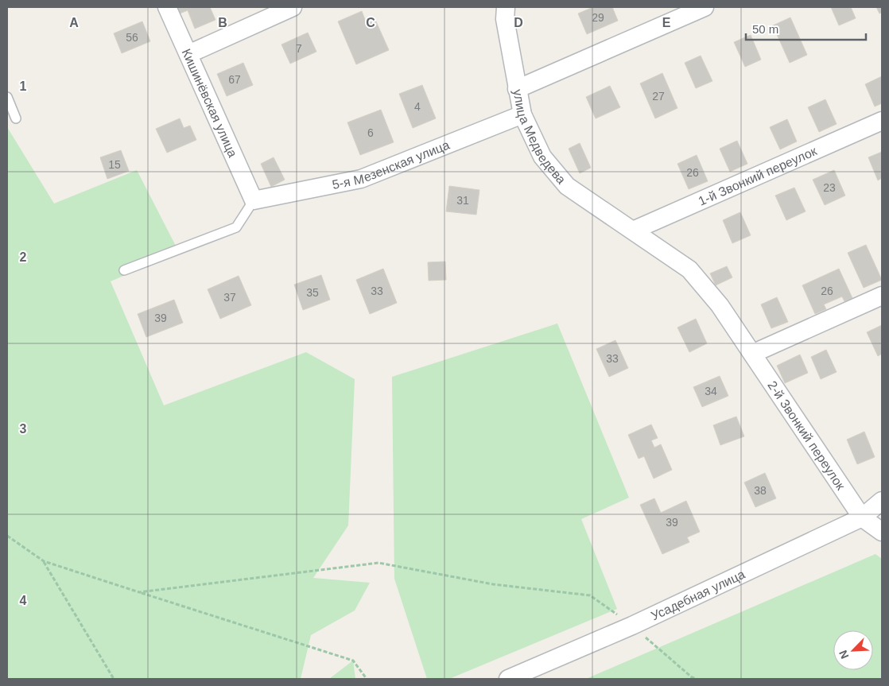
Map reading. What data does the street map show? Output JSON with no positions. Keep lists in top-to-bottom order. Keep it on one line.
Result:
{"streets":{"street":["Кишинёвская улица","улица Медведева","5-я Мезенская улица","1-й Звонкий переулок","2-й Звонкий переулок","Усадебная улица"]},"crossings":[["Кишинёвская улица","5-я Мезенская улица"],["улица Медведева","5-я Мезенская улица"],["улица Медведева","1-й Звонкий переулок"],["улица Медведева","2-й Звонкий переулок"],["1-й Звонкий переулок","2-й Звонкий переулок"],["2-й Звонкий переулок","Усадебная улица"]],"house_numbers":["29","56","7","67","27","4","6","15","26","23","31","33","26","35","37","39","33","34","38","39"],"scale_bar":"50 m","north":"bottom left","grid":{"columns":["A","B","C","D","E"],"rows":["1","2","3","4"]}}
